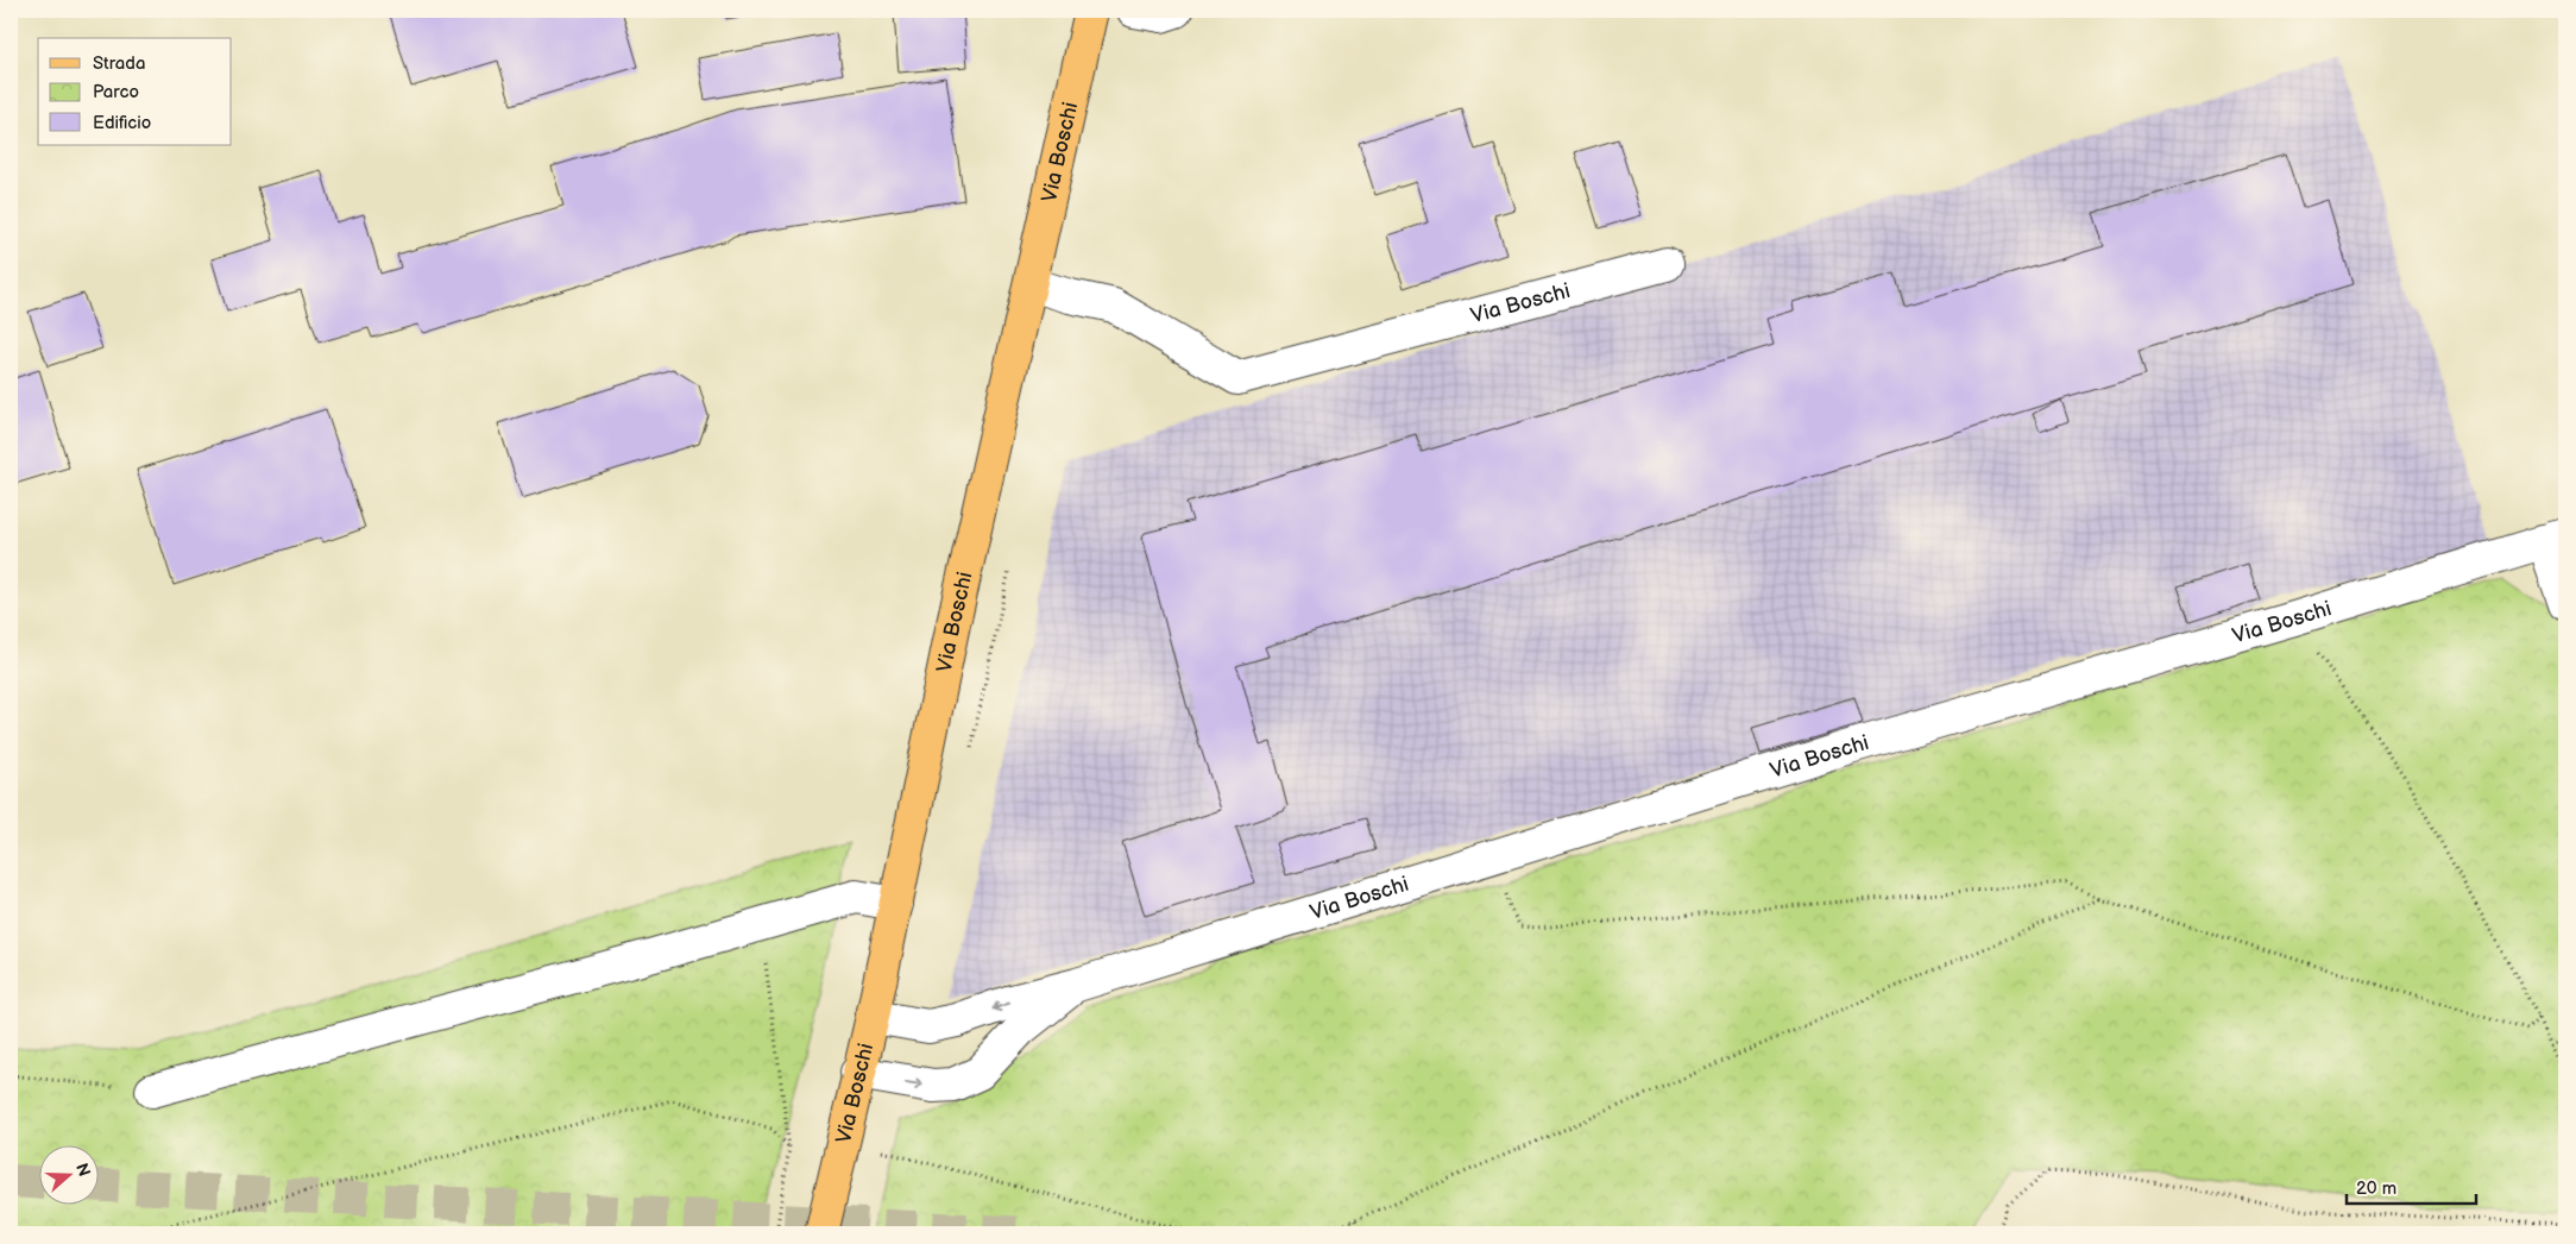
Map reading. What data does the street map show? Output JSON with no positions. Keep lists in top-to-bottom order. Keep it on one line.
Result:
{"streets":{"main road":["Via Boschi"]},"legend":["Strada","Parco","Edificio"],"scale_bar":"20 m","north":"right"}
